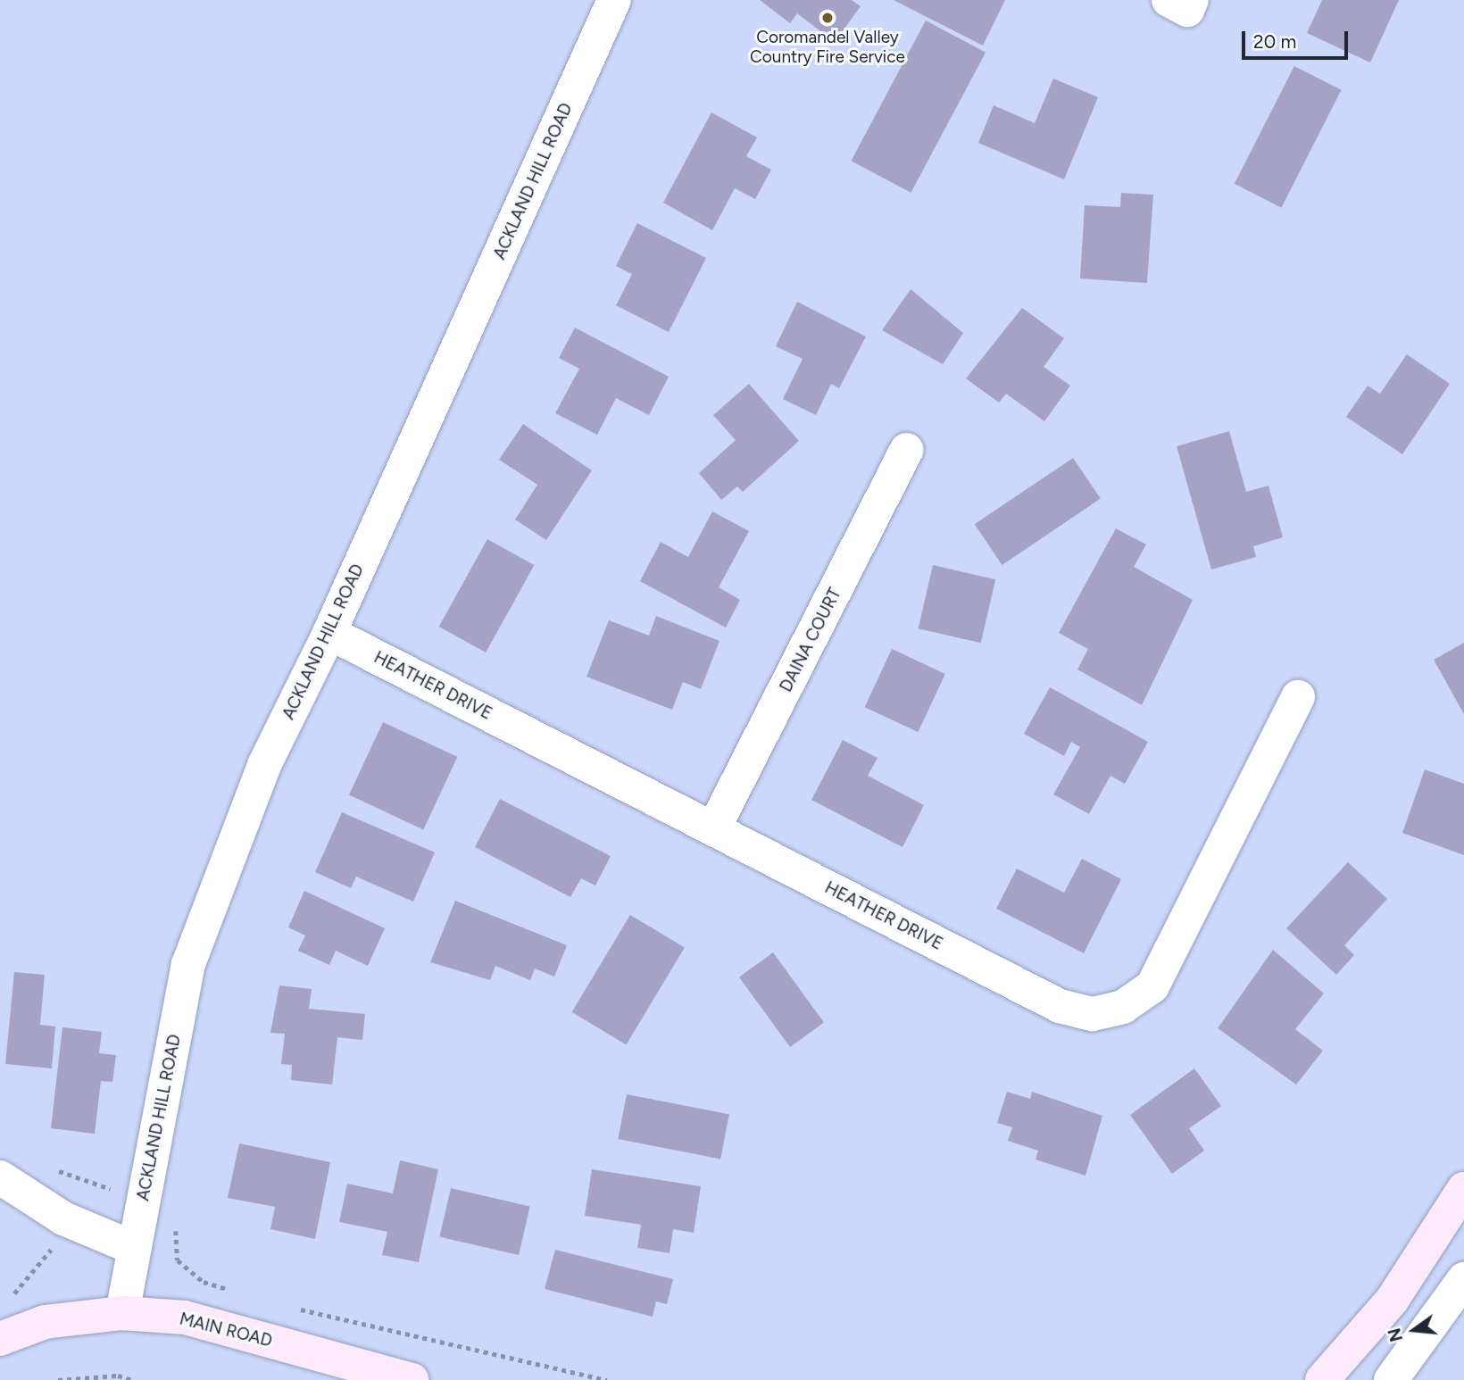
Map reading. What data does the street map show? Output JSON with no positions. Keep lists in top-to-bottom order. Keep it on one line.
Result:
{"streets":{"main road":["MAIN ROAD"],"street":["ACKLAND HILL ROAD","DAINA COURT","HEATHER DRIVE"]},"crossings":[["ACKLAND HILL ROAD","HEATHER DRIVE"],["ACKLAND HILL ROAD","MAIN ROAD"],["DAINA COURT","HEATHER DRIVE"]],"places":["Coromandel Valley Country Fire Service"],"scale_bar":"20 m","north":"left"}
